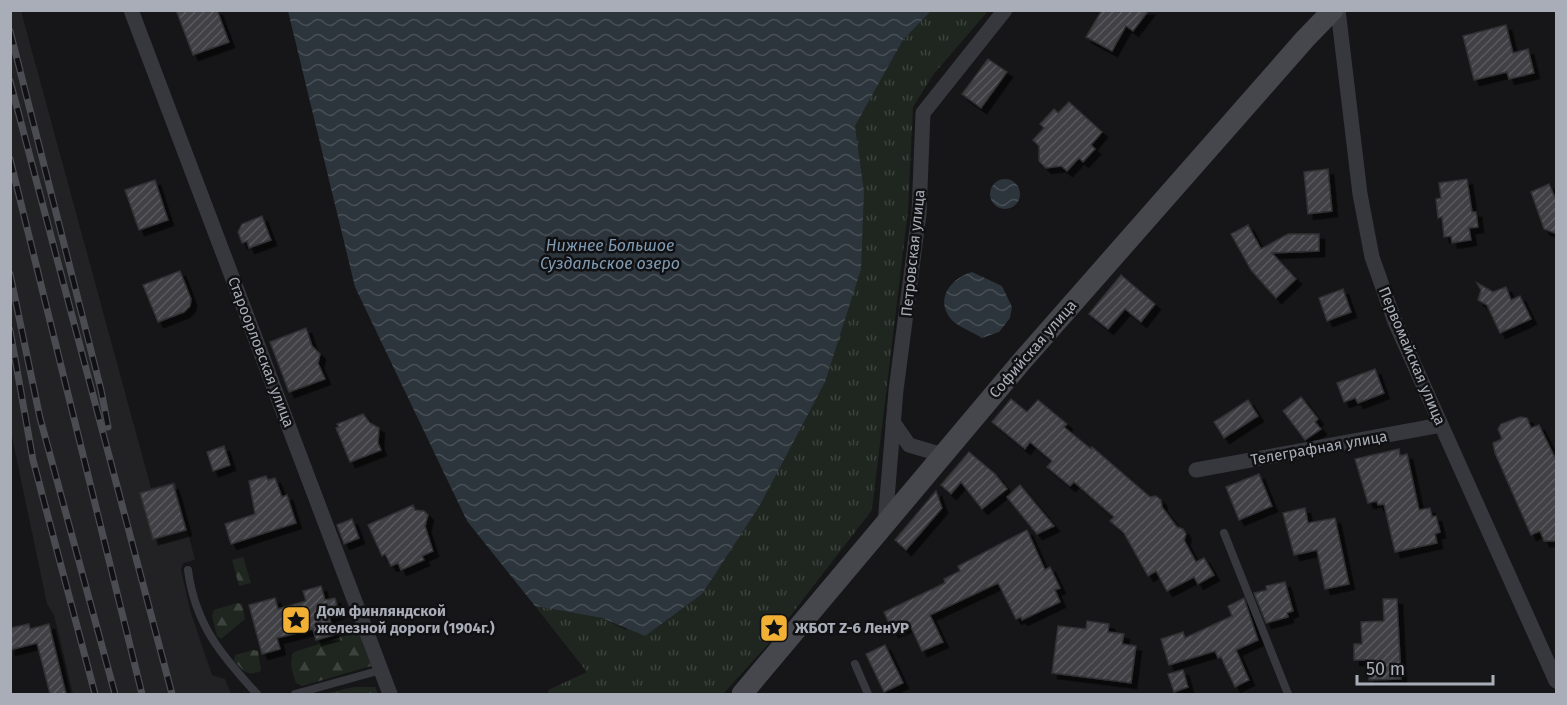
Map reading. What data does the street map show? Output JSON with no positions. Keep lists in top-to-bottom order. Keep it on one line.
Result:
{"streets":{"street":["Петровская улица","Софийская улица","Староорловская улица","Первомайская улица","Телеграфная улица"]},"crossings":[["Петровская улица","Софийская улица"],["Первомайская улица","Телеграфная улица"]],"water":["Нижнее Большое Суздальское озеро"],"places":{"place":["Дом финляндской железной дороги (1904г.)","ЖБОТ Z-6 ЛенУР"]},"scale_bar":"50 m"}
